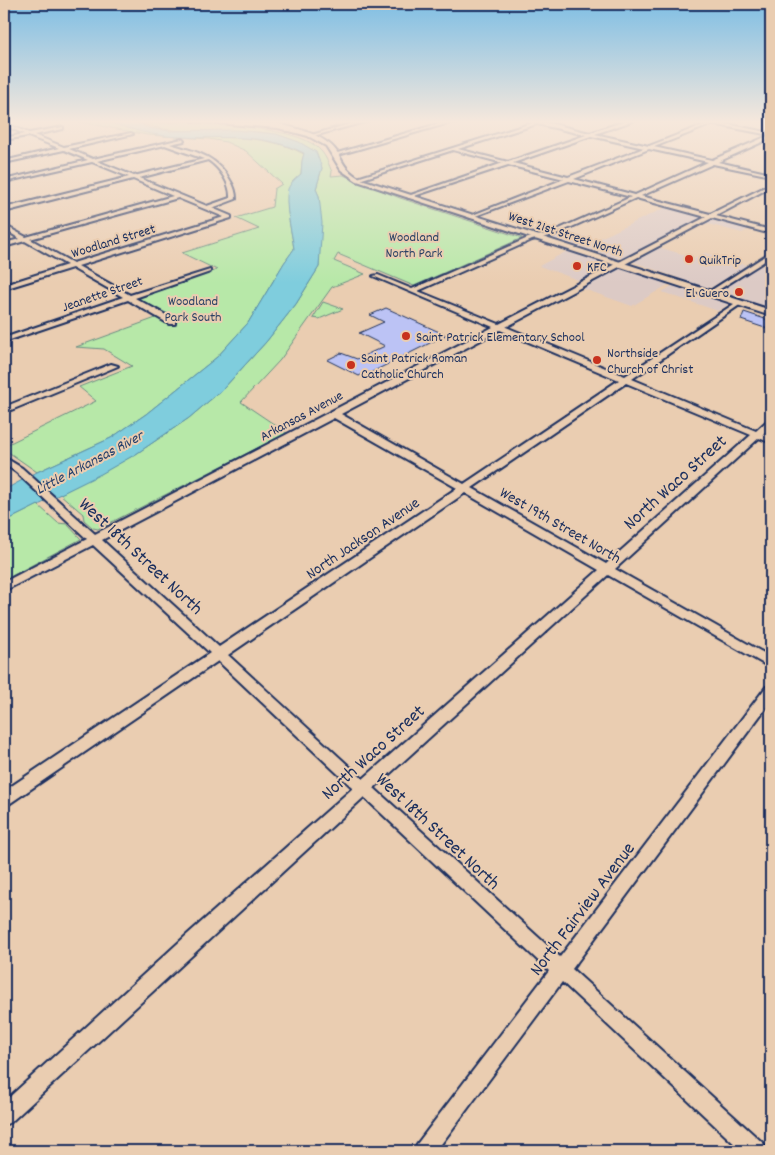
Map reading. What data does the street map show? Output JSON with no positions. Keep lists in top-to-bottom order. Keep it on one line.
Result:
{"streets":{"main road":["West 21st Street North"],"street":["Woodland Street","Jeanette Street","Arkansas Avenue","North Waco Street","West 19th Street North","North Jackson Avenue","West 18th Street North","North Fairview Avenue"]},"crossings":[["West 21st Street North","Arkansas Avenue"],["West 21st Street North","North Jackson Avenue"],["Arkansas Avenue","West 19th Street North"],["Arkansas Avenue","West 18th Street North"],["North Waco Street","West 19th Street North"],["North Waco Street","West 18th Street North"],["West 19th Street North","North Jackson Avenue"],["North Jackson Avenue","West 18th Street North"],["West 18th Street North","North Fairview Avenue"]],"water":["Little Arkansas River"],"parks":["Woodland North Park","Woodland Park South"],"places":["QuikTrip","KFC","El Guero","Saint Patrick Elementary School","Northside Church of Christ","Saint Patrick Roman Catholic Church"]}
